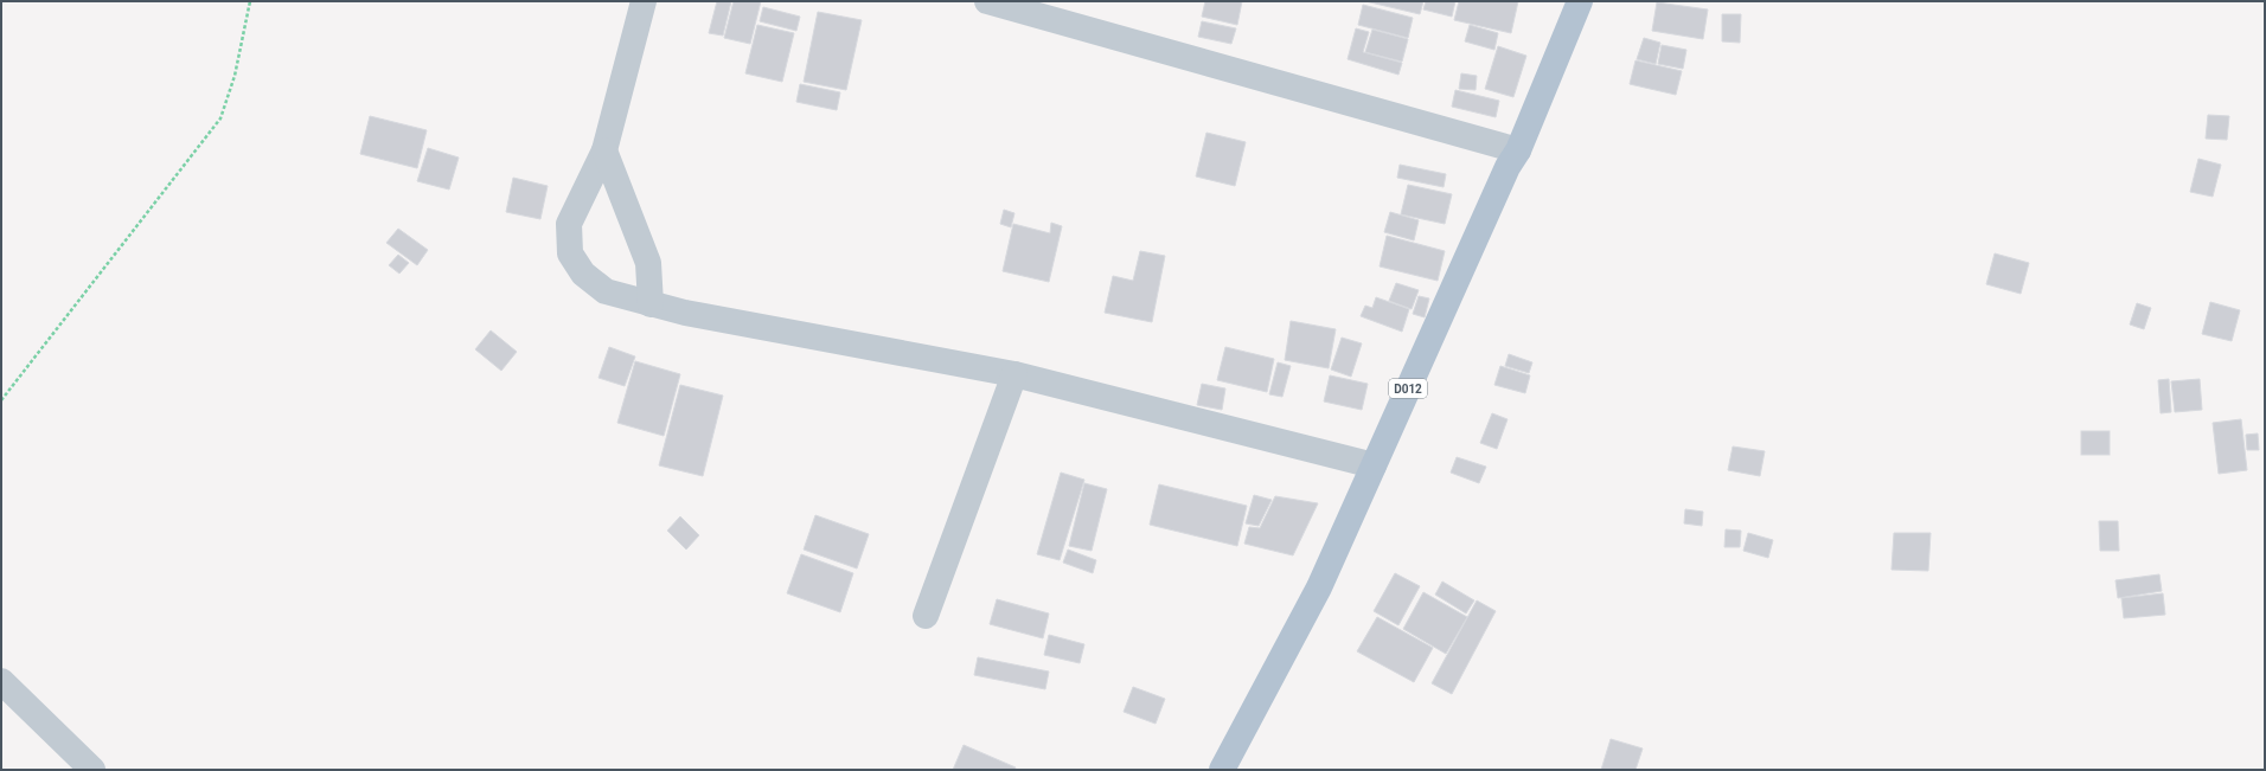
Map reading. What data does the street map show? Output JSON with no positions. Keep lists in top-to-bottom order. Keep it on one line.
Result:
{"streets":{"main road":["D012"]}}
